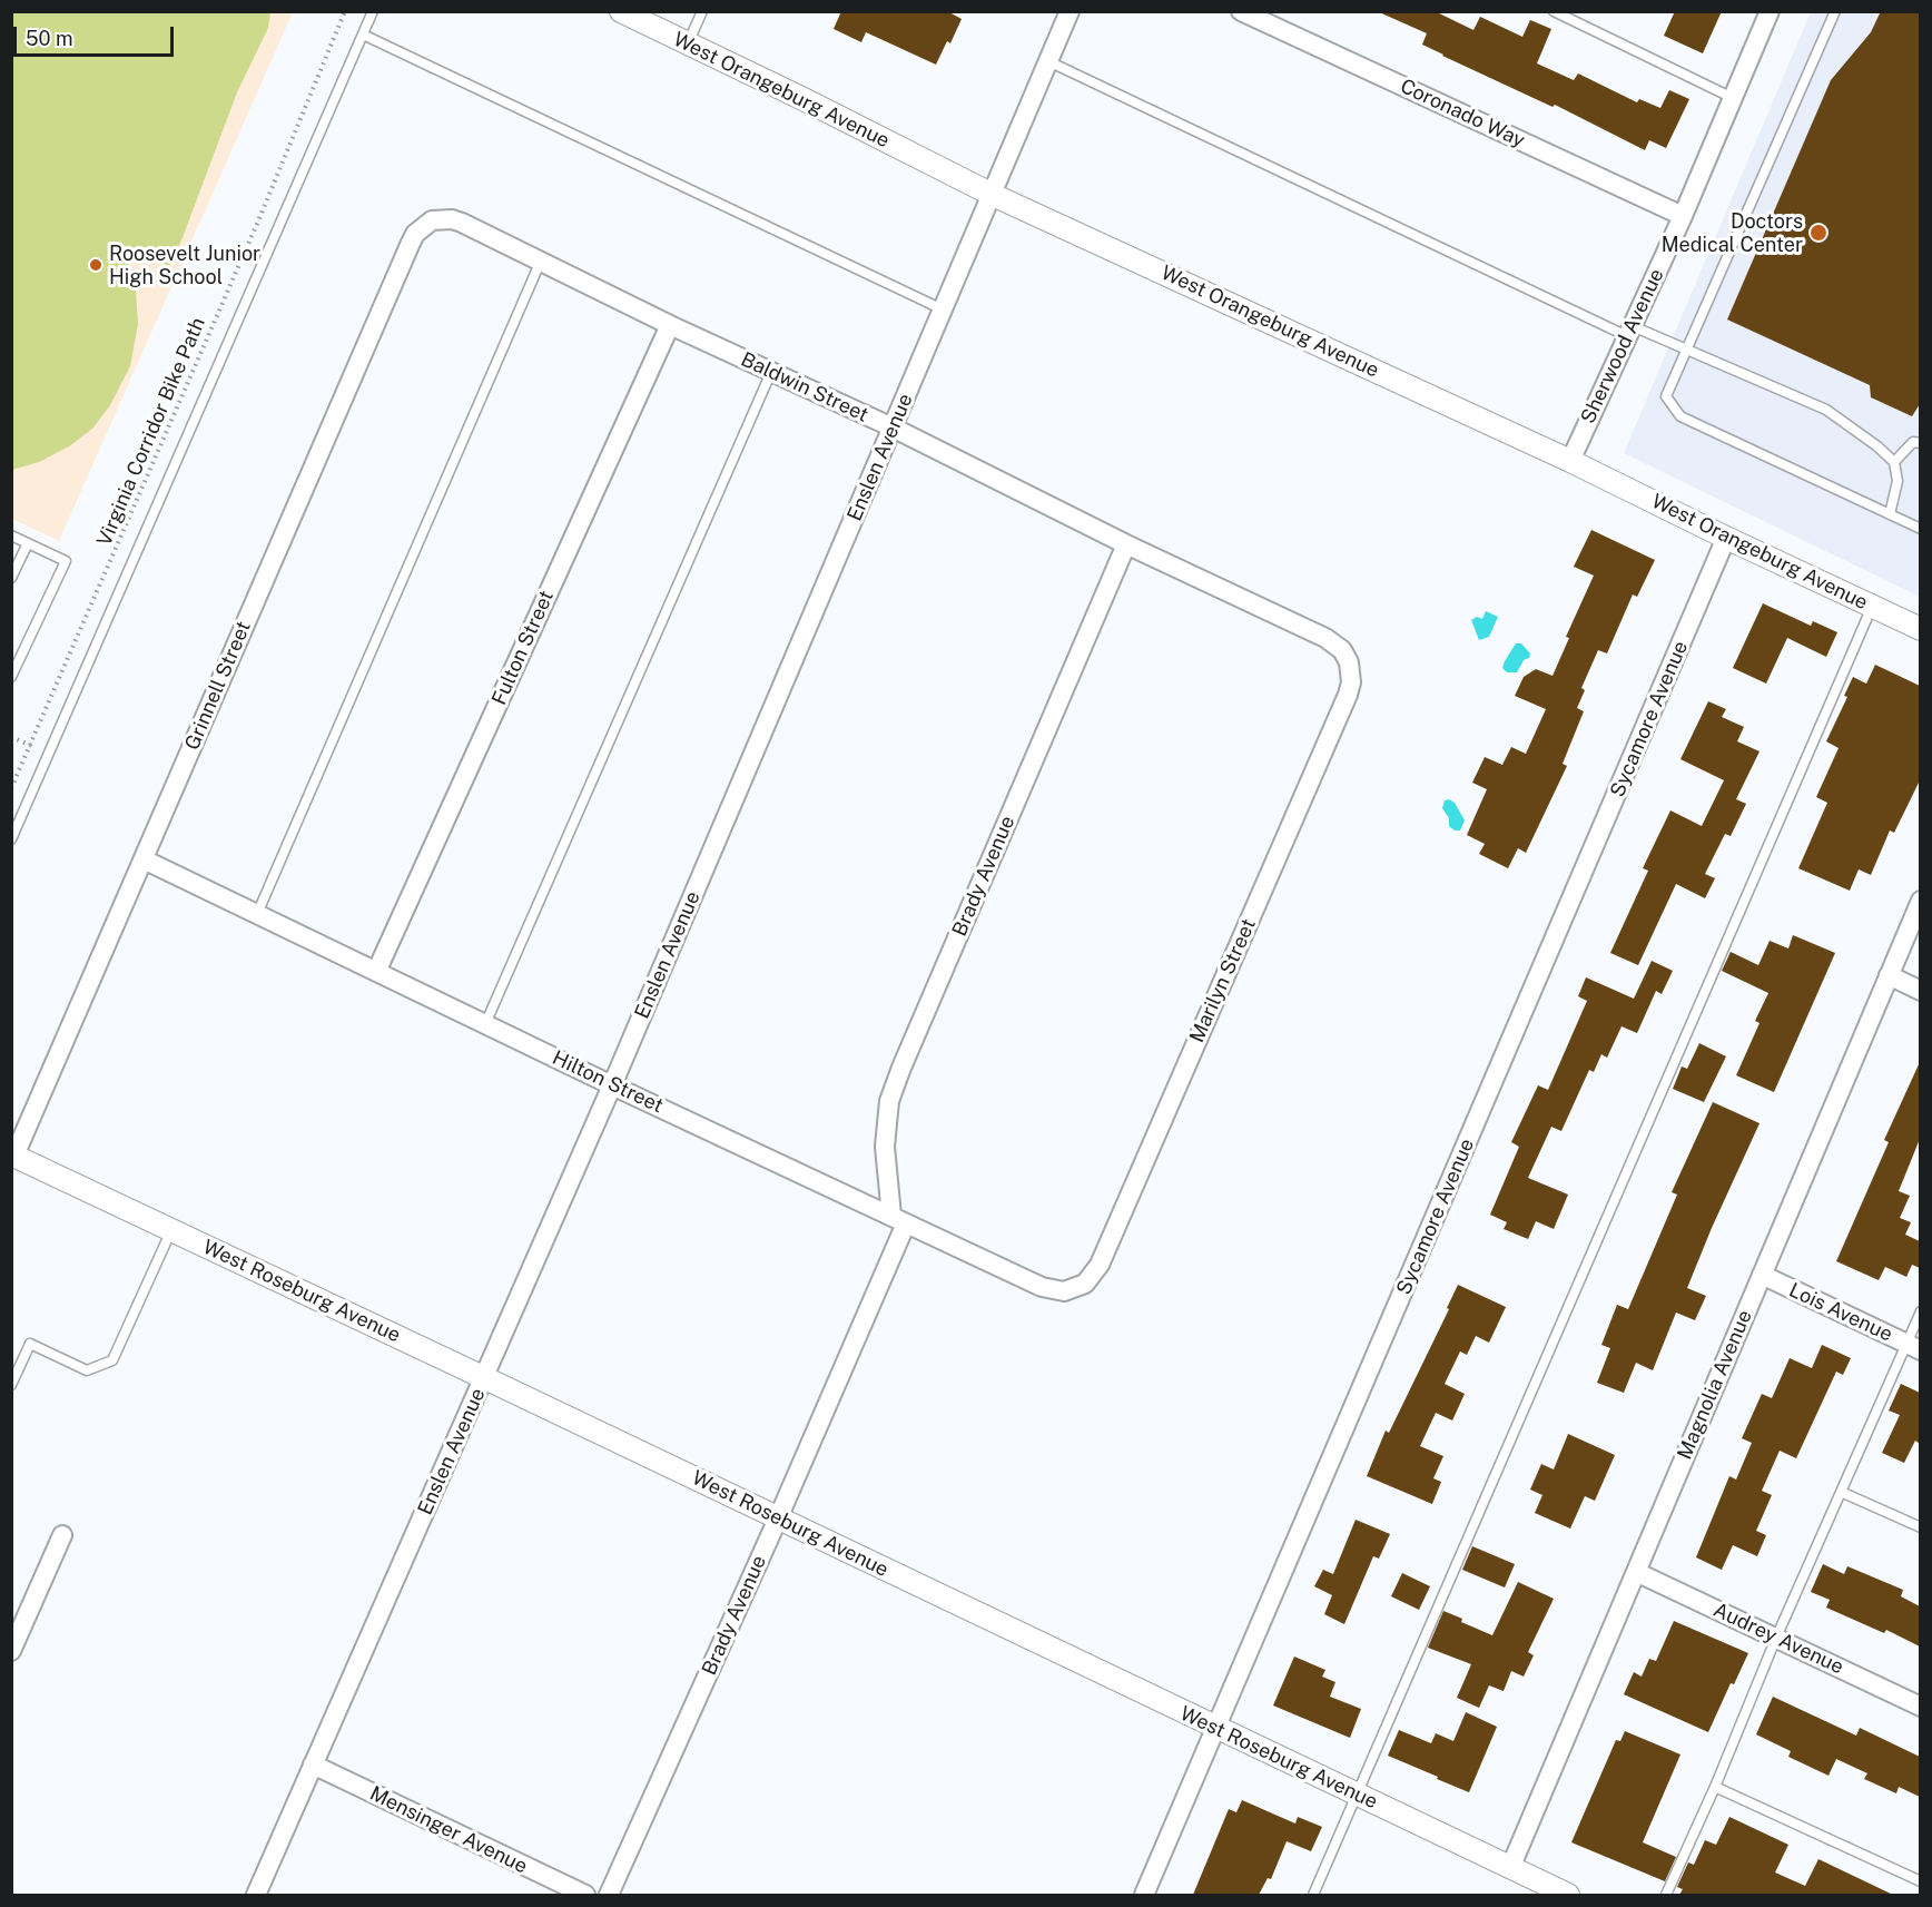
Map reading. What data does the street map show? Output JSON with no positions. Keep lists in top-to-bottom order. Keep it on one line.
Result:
{"streets":{"street":["West Orangeburg Avenue","Coronado Way","Sherwood Avenue","Baldwin Street","Enslen Avenue","Fulton Street","Grinnell Street","Sycamore Avenue","Brady Avenue","Marilyn Street","Hilton Street","West Roseburg Avenue","Lois Avenue","Magnolia Avenue","Audrey Avenue","Mensinger Avenue"],"path":["Virginia Corridor Bike Path"]},"crossings":[["West Orangeburg Avenue","Sherwood Avenue"],["West Orangeburg Avenue","Enslen Avenue"],["West Orangeburg Avenue","Sycamore Avenue"],["Coronado Way","Sherwood Avenue"],["Baldwin Street","Enslen Avenue"],["Baldwin Street","Fulton Street"],["Baldwin Street","Grinnell Street"],["Baldwin Street","Brady Avenue"],["Baldwin Street","Marilyn Street"],["Enslen Avenue","Hilton Street"],["Enslen Avenue","West Roseburg Avenue"],["Enslen Avenue","Mensinger Avenue"],["Fulton Street","Hilton Street"],["Grinnell Street","Hilton Street"],["Grinnell Street","West Roseburg Avenue"],["Sycamore Avenue","West Roseburg Avenue"],["Brady Avenue","Hilton Street"],["Brady Avenue","West Roseburg Avenue"],["Marilyn Street","Hilton Street"],["West Roseburg Avenue","Magnolia Avenue"],["Lois Avenue","Magnolia Avenue"],["Magnolia Avenue","Audrey Avenue"]],"places":["Doctors Medical Center","Roosevelt Junior High School"],"scale_bar":"50 m"}
